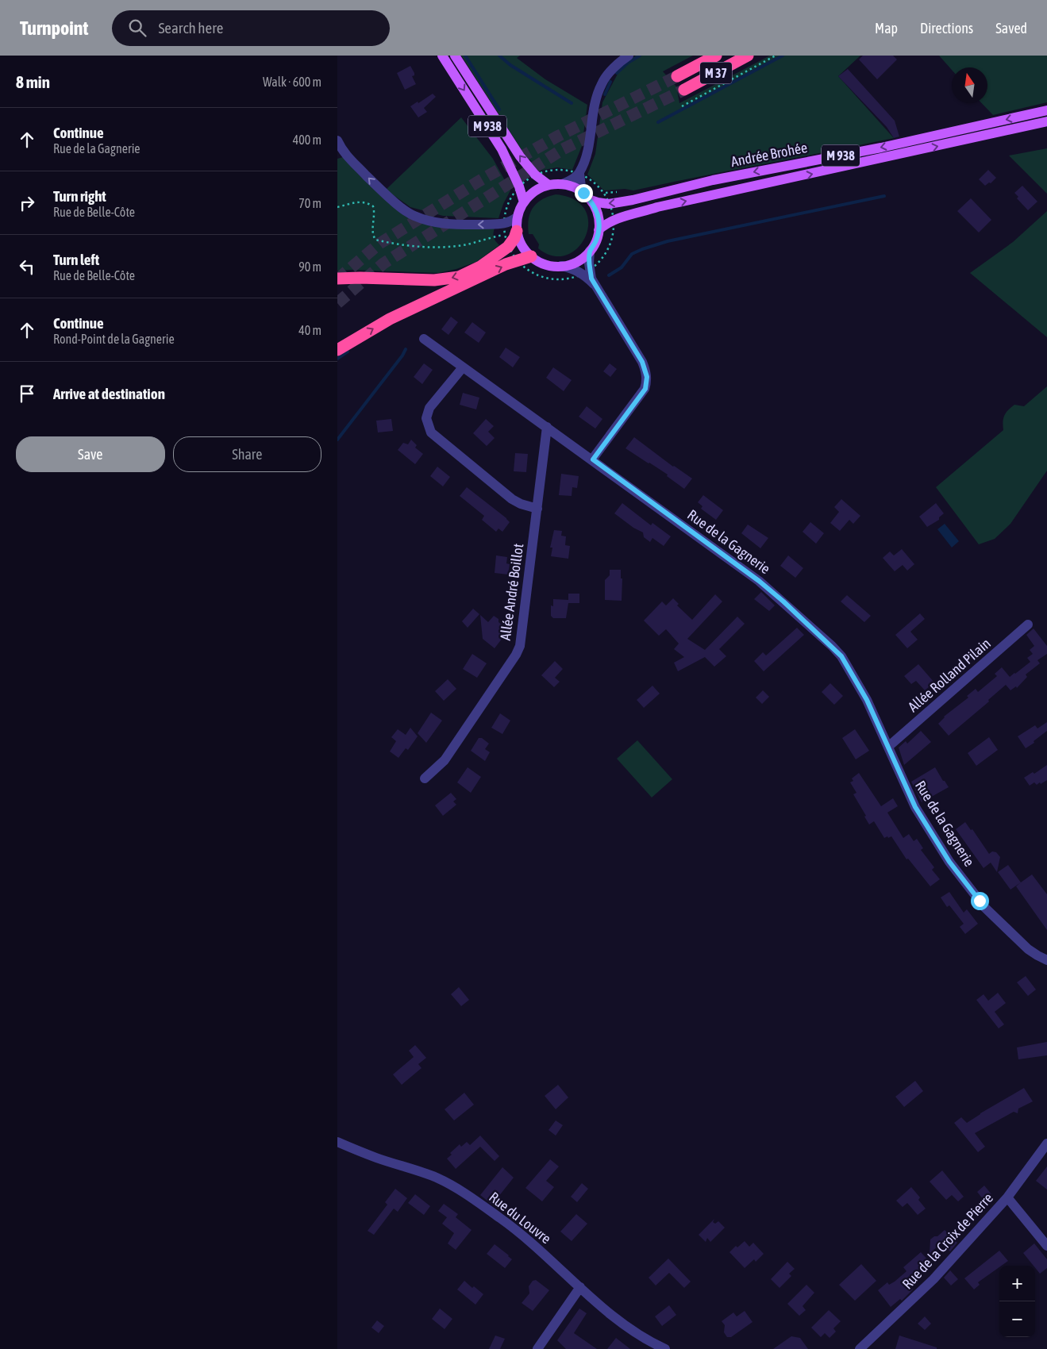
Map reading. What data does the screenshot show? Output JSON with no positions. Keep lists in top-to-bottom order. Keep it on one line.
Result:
{"streets":{"highway":["M 37"],"main road":["M 938","Andrée Brohée"],"street":["Rue de la Gagnerie","Allée André Boillot","Allée Rolland Pilain","Rue du Louvre","Rue de la Croix de Pierre"]},"crossings":[["M 938","Andrée Brohée"],["Rue de la Gagnerie","Allée André Boillot"],["Rue de la Gagnerie","Allée Rolland Pilain"]],"north":"top","page":{"header":"Turnpoint","search":"Search here","nav":["Map","Directions","Saved"],"heading":["8 min","Walk · 600 m"],"list":[["Continue","Rue de la Gagnerie","400 m"],["Turn right","Rue de Belle-Côte","70 m"],["Turn left","Rue de Belle-Côte","90 m"],["Continue","Rond-Point de la Gagnerie","40 m"],"Arrive at destination"],"buttons":["Save","Share"],"map_buttons":["+","−"]}}
